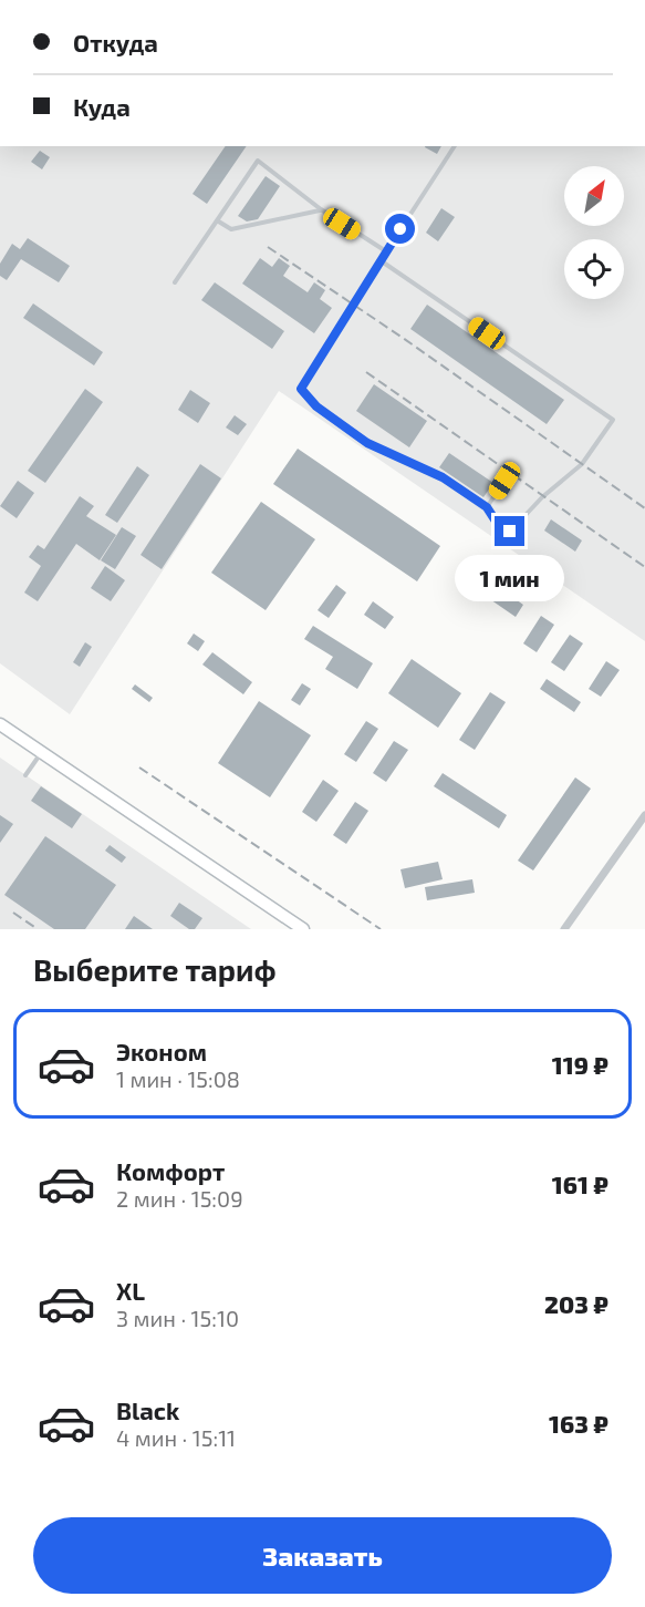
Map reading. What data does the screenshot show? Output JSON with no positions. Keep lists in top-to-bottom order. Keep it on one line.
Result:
{"north":"top right","page":{"banner":["Откуда","Куда"],"bubble":"1 мин","heading":"Выберите тариф","list":[{"name":"Эконом","note":"1 мин · 15:08","value":"119 ₽"},{"name":"Комфорт","note":"2 мин · 15:09","value":"161 ₽"},{"name":"XL","note":"3 мин · 15:10","value":"203 ₽"},{"name":"Black","note":"4 мин · 15:11","value":"163 ₽"}],"buttons":"Заказать"}}
